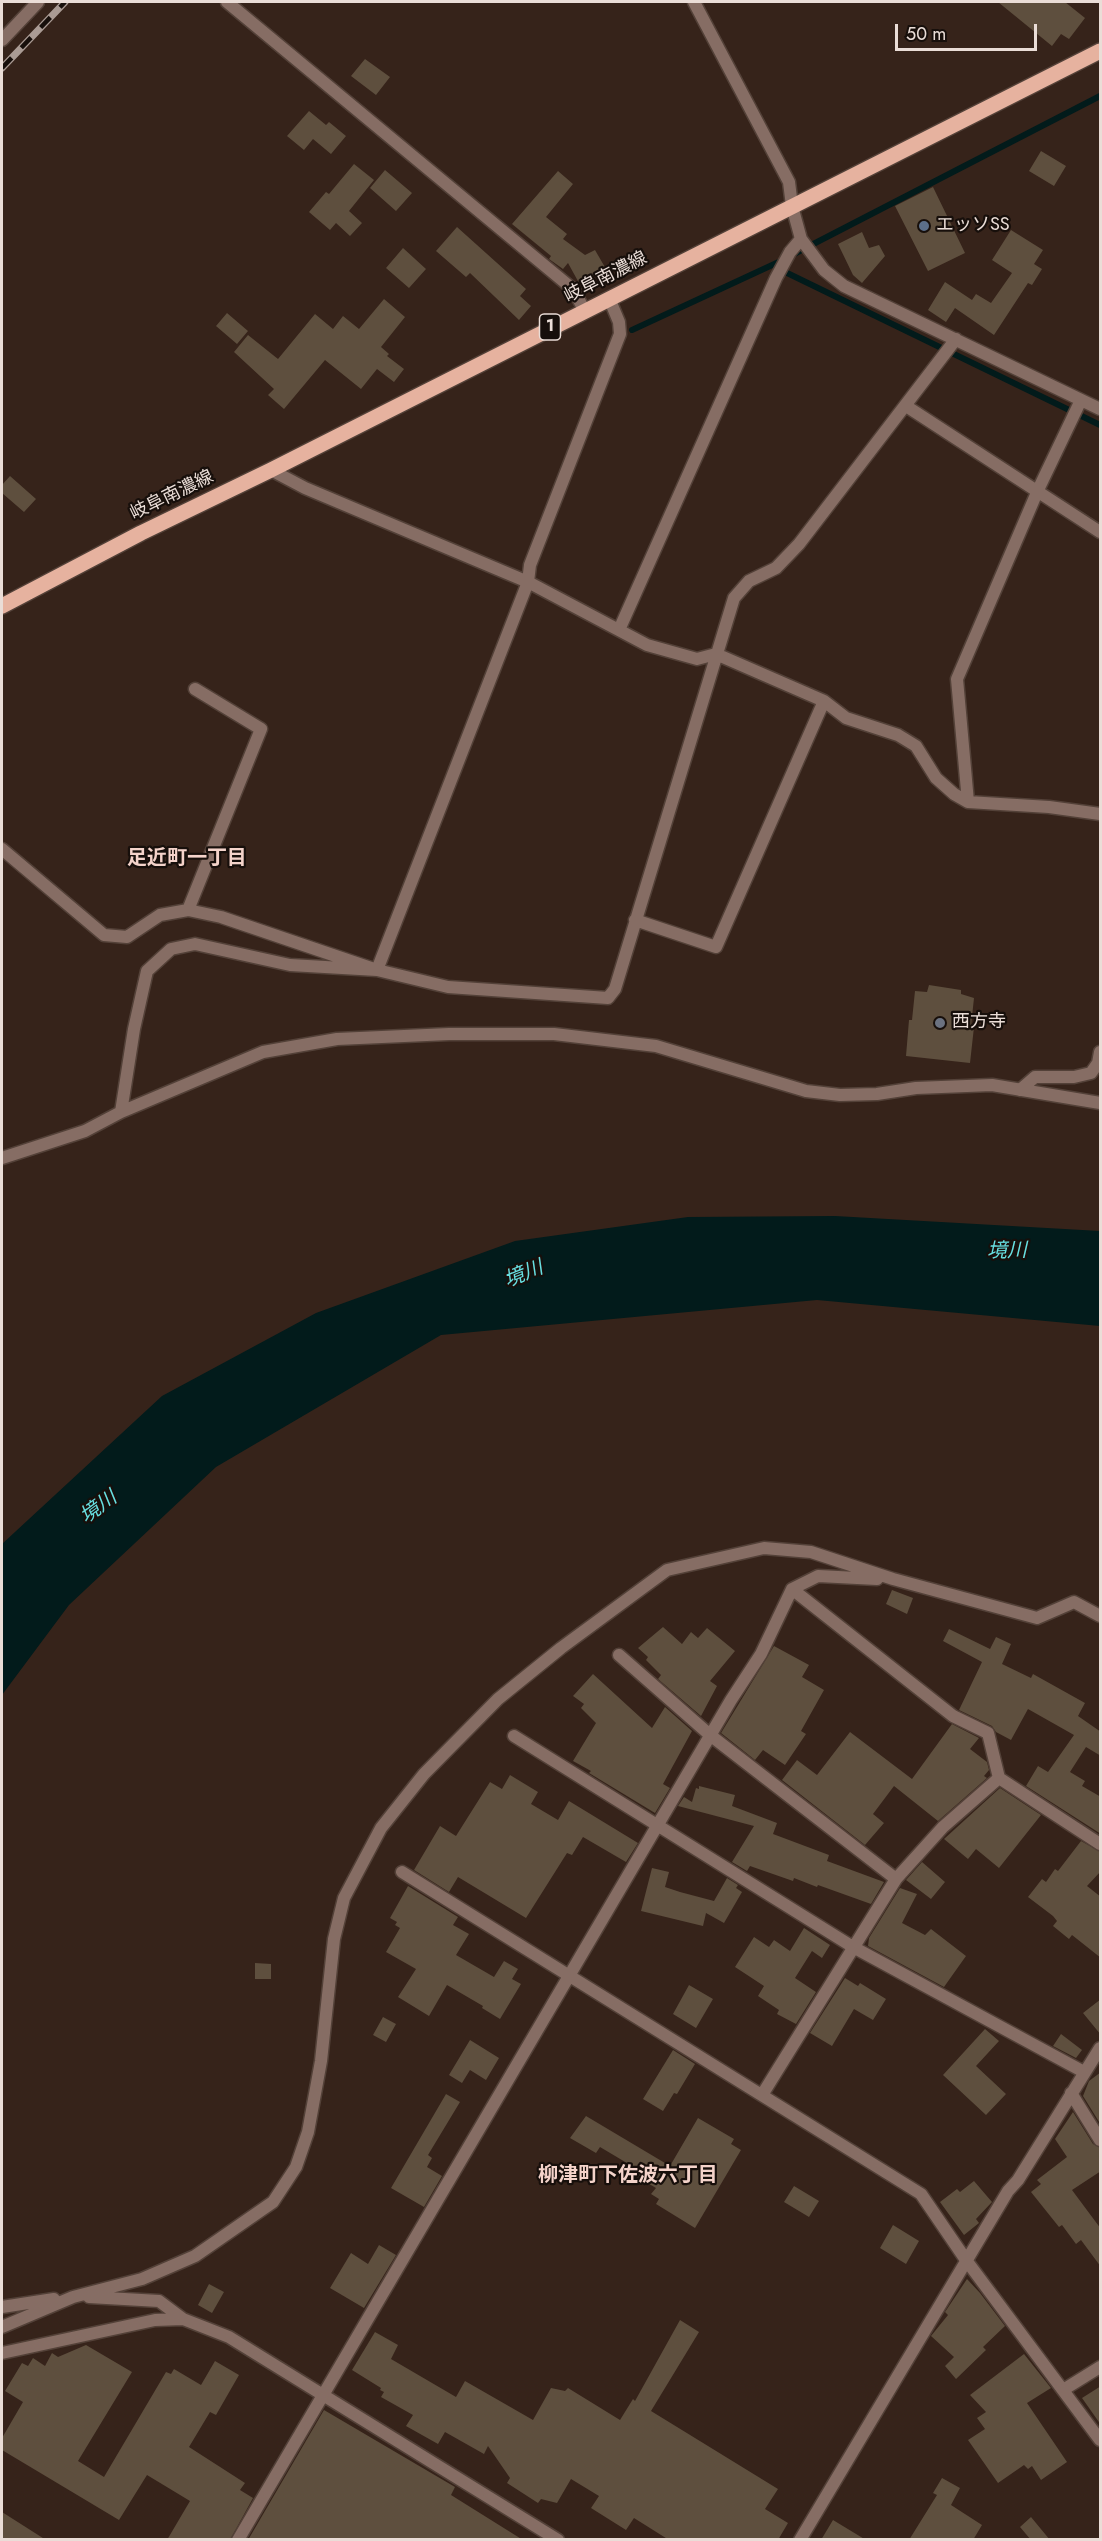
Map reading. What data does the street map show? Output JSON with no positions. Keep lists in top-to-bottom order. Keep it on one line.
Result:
{"streets":{"main road":["岐阜南濃線","1"]},"districts":["足近町一丁目","柳津町下佐波六丁目"],"water":["境川"],"places":["エッソSS","西方寺"],"scale_bar":"50 m"}
